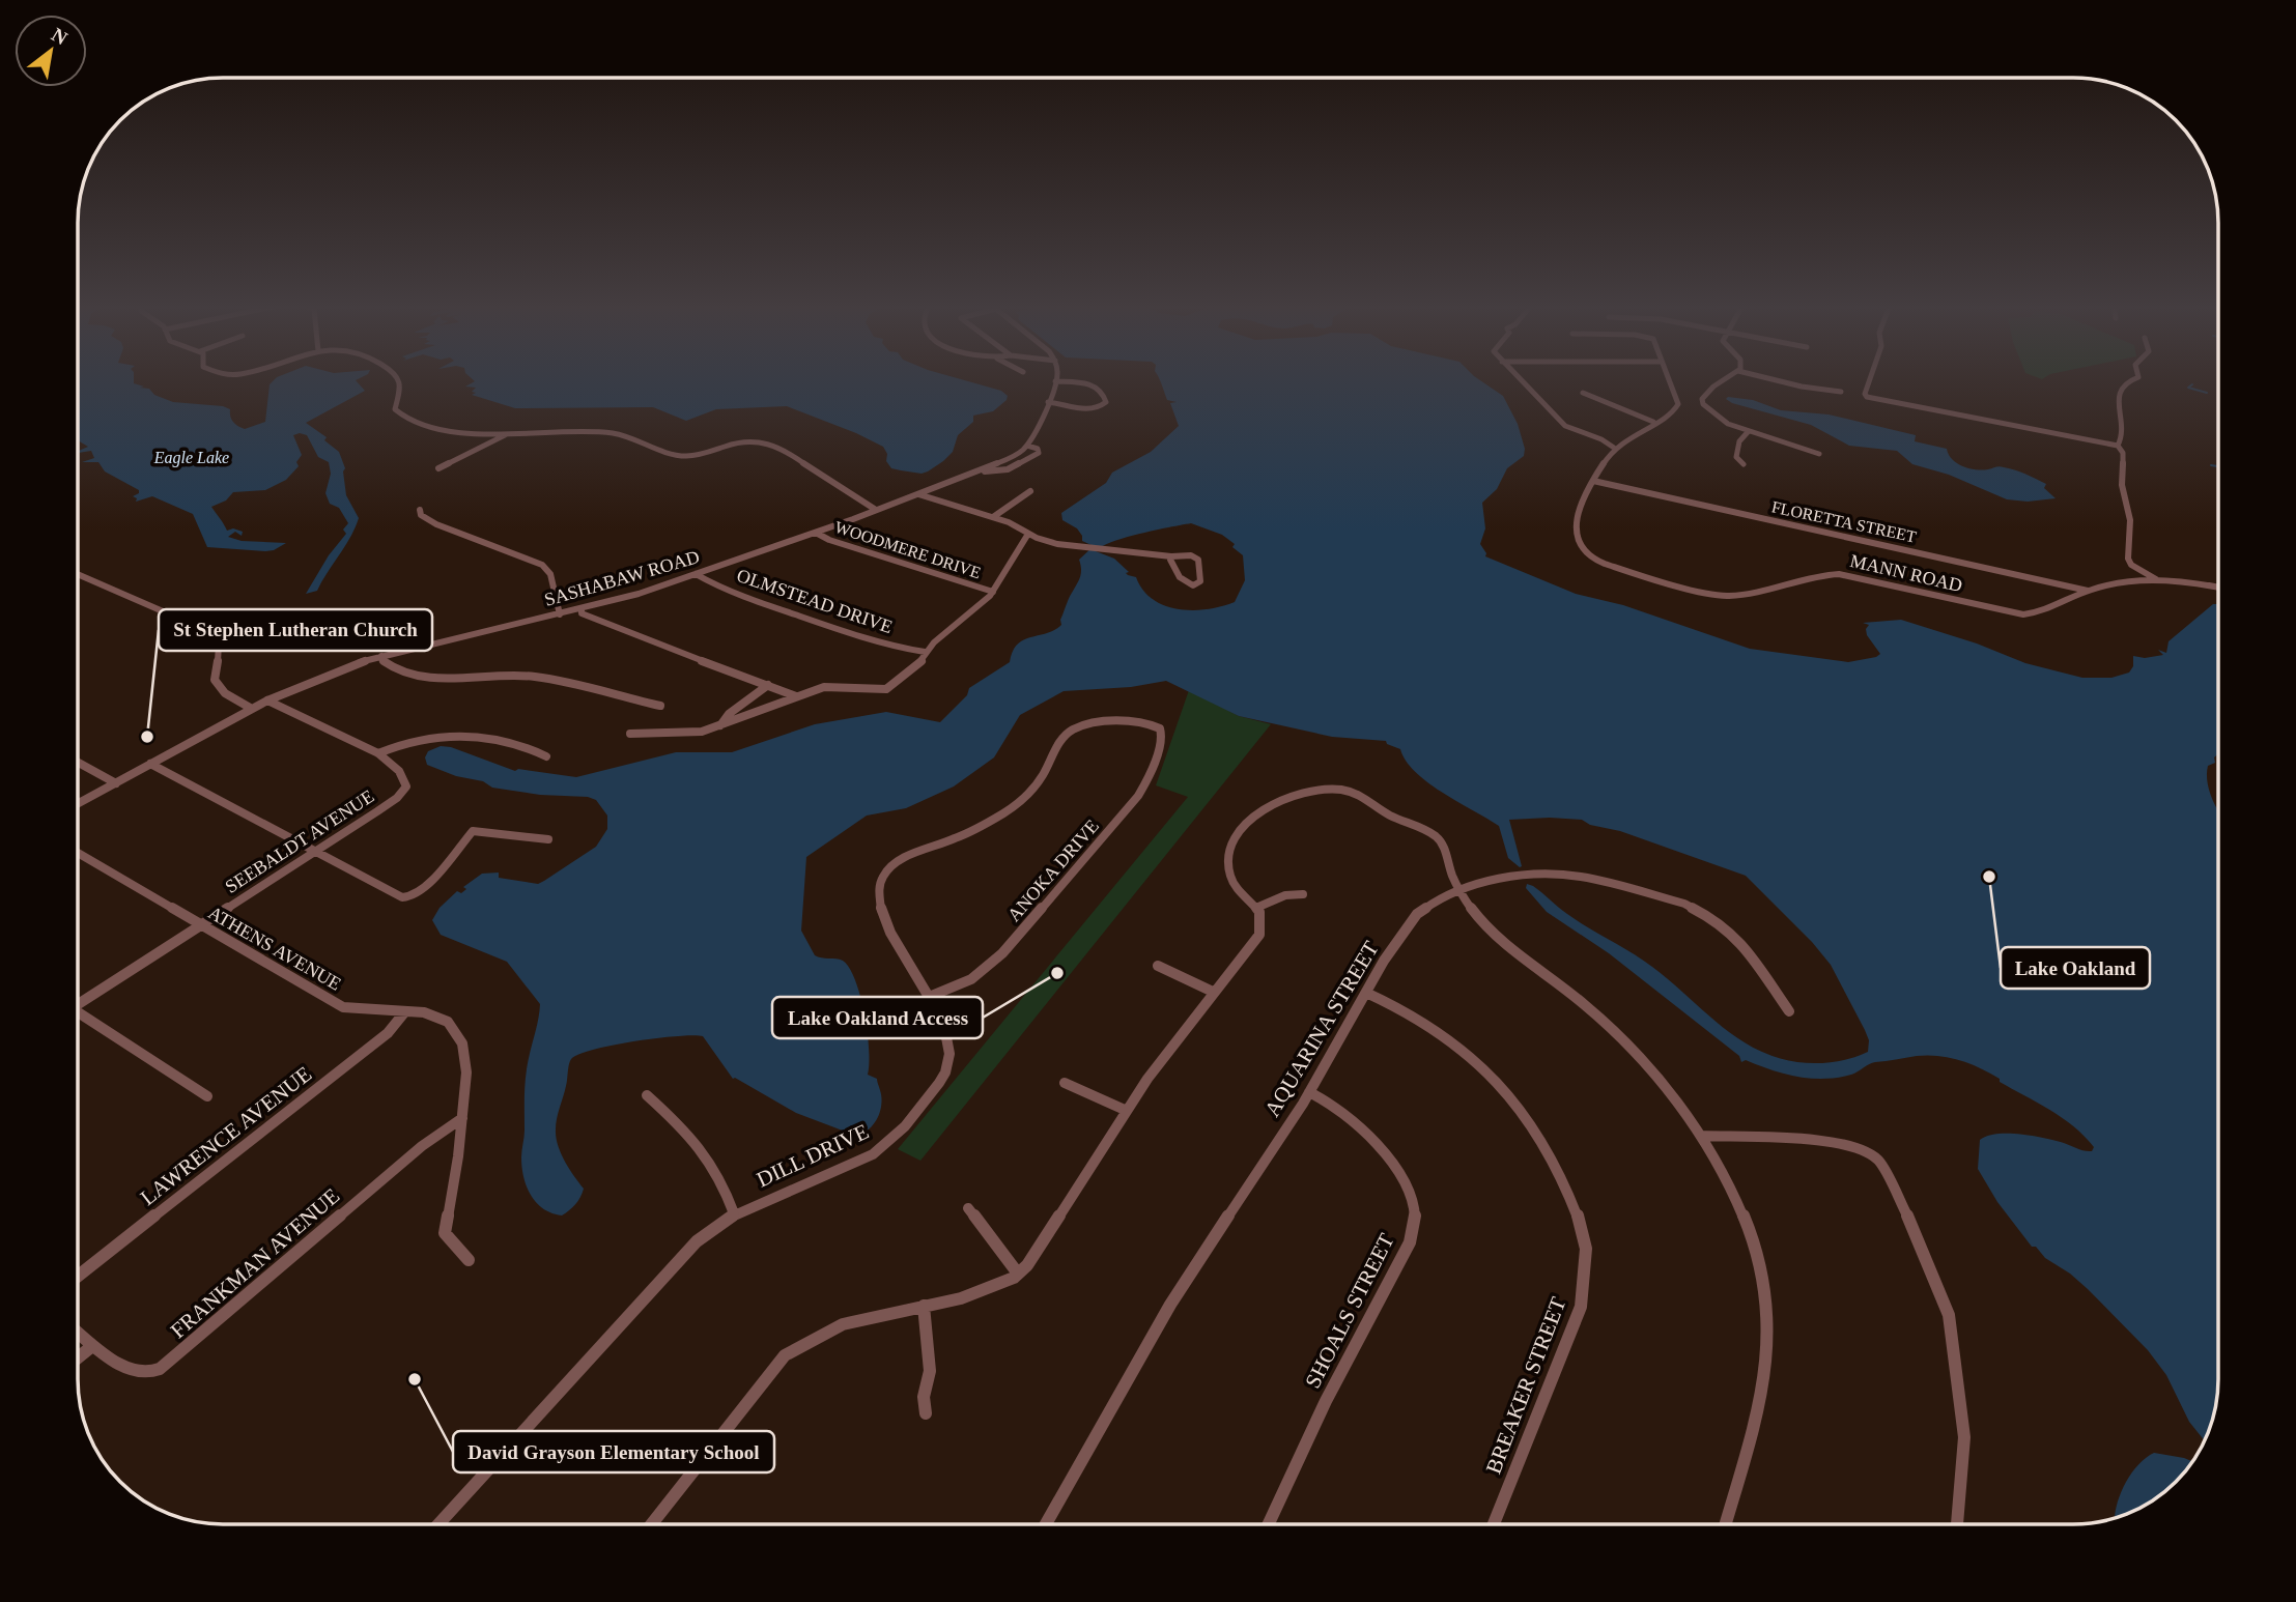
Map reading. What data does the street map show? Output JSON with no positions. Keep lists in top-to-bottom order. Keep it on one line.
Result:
{"streets":{"street":["FLORETTA STREET","WOODMERE DRIVE","MANN ROAD","SASHABAW ROAD","OLMSTEAD DRIVE","SEEBALDT AVENUE","ANOKA DRIVE","ATHENS AVENUE","AQUARINA STREET","LAWRENCE AVENUE","DILL DRIVE","FRANKMAN AVENUE","SHOALS STREET","BREAKER STREET"]},"crossings":[["FLORETTA STREET","MANN ROAD"],["WOODMERE DRIVE","SASHABAW ROAD"],["SASHABAW ROAD","OLMSTEAD DRIVE"],["SEEBALDT AVENUE","ATHENS AVENUE"],["ANOKA DRIVE","DILL DRIVE"],["ATHENS AVENUE","LAWRENCE AVENUE"],["ATHENS AVENUE","FRANKMAN AVENUE"],["AQUARINA STREET","SHOALS STREET"],["AQUARINA STREET","BREAKER STREET"]],"water":["Eagle Lake"],"places":["St Stephen Lutheran Church","Lake Oakland","Lake Oakland Access","David Grayson Elementary School"],"north":"top right"}
